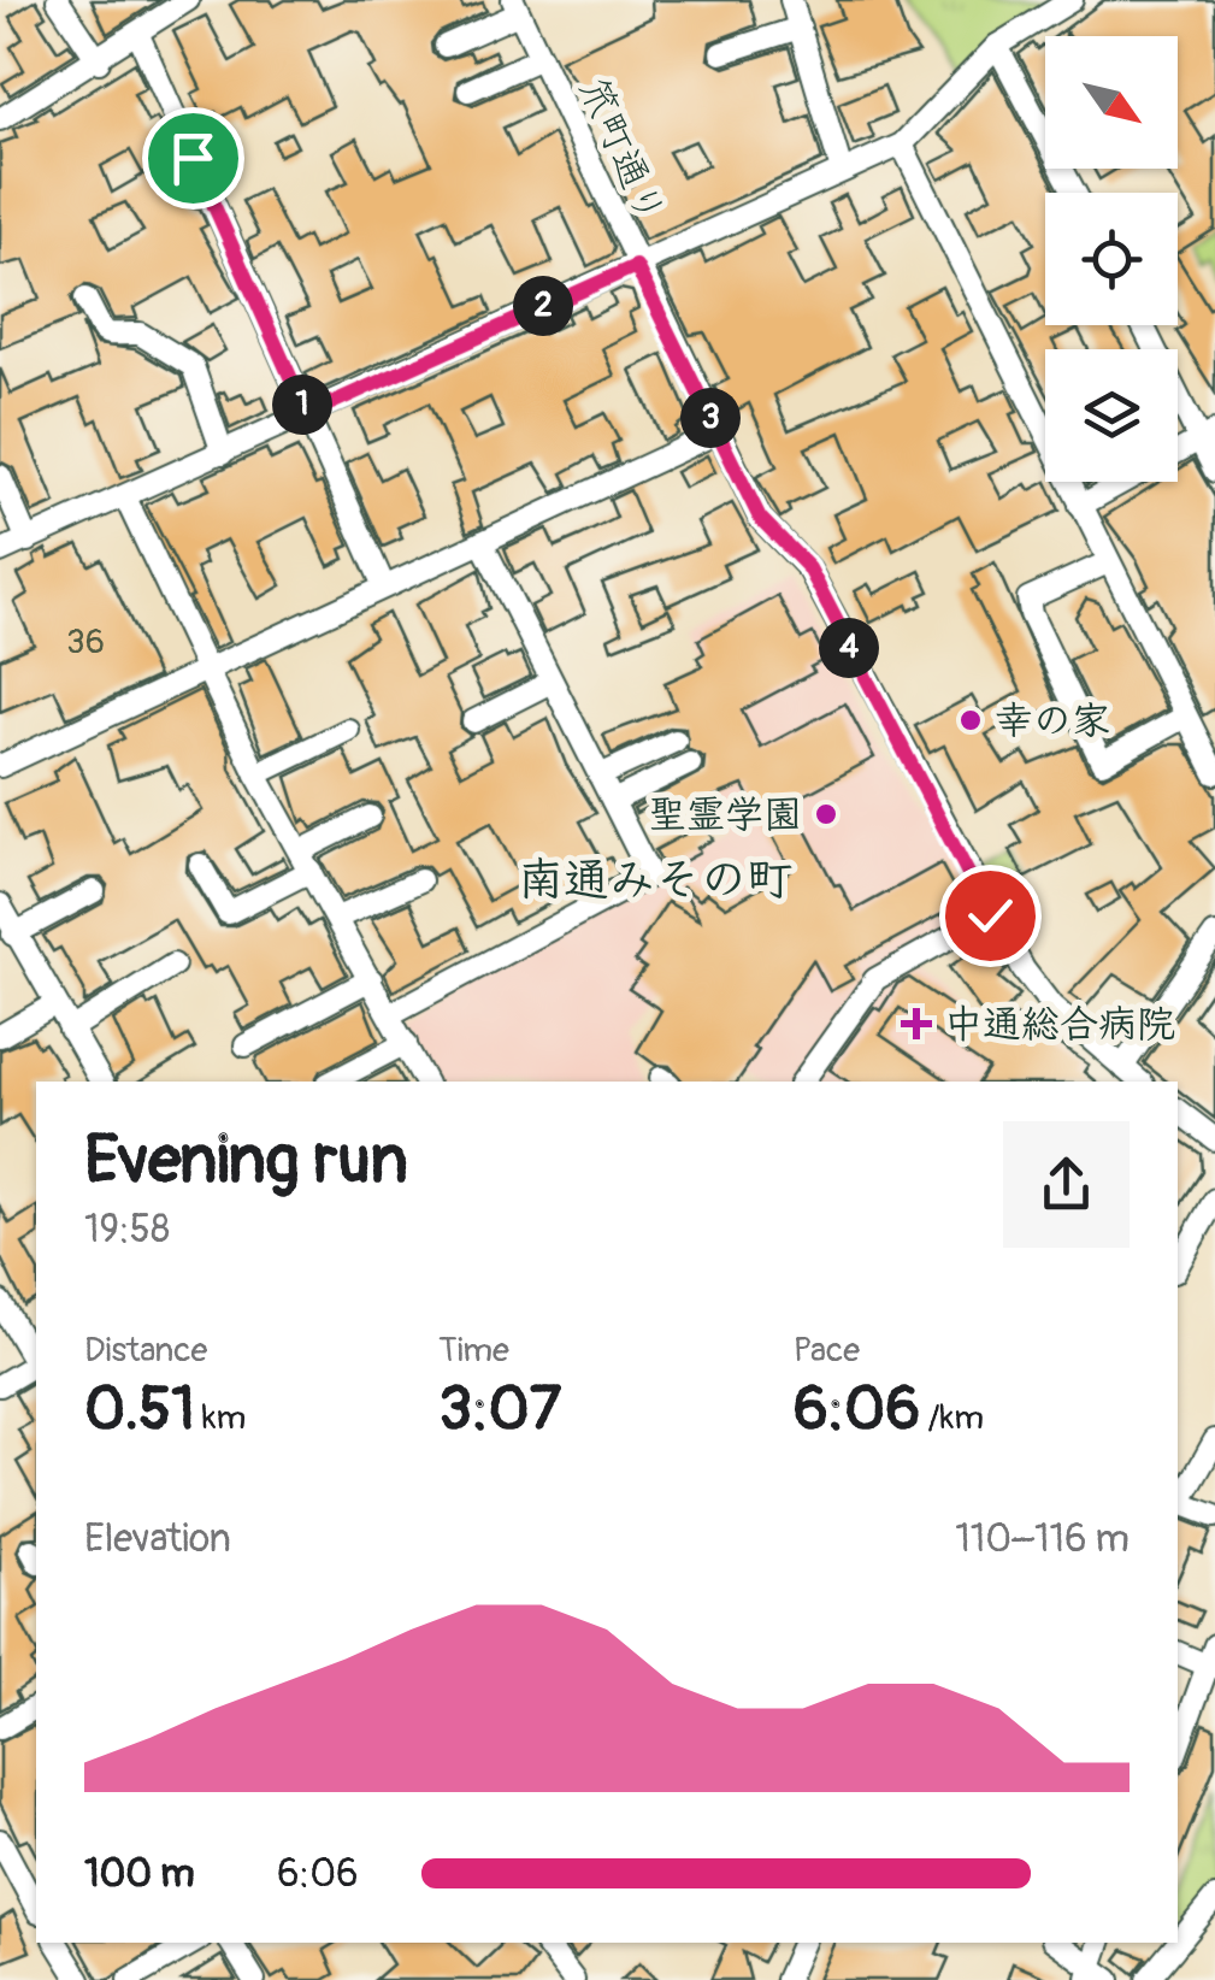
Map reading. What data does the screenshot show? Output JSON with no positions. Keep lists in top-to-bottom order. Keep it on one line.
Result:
{"streets":{"street":["笊町通り"]},"districts":["南通みその町"],"places":{"other":["幸の家","聖霊学園"],"health":["中通総合病院"]},"house_numbers":["36"],"north":"bottom right","page":{"pins":["2","1","3","4"],"heading":["Evening run","19:58"],"stats":[["Distance","0.51 km"],["Time","3:07"],["Pace","6:06 /km"]],"chart":["Elevation","110–116 m"],"list":[{"name":"100 m","note":"6:06"}]}}
